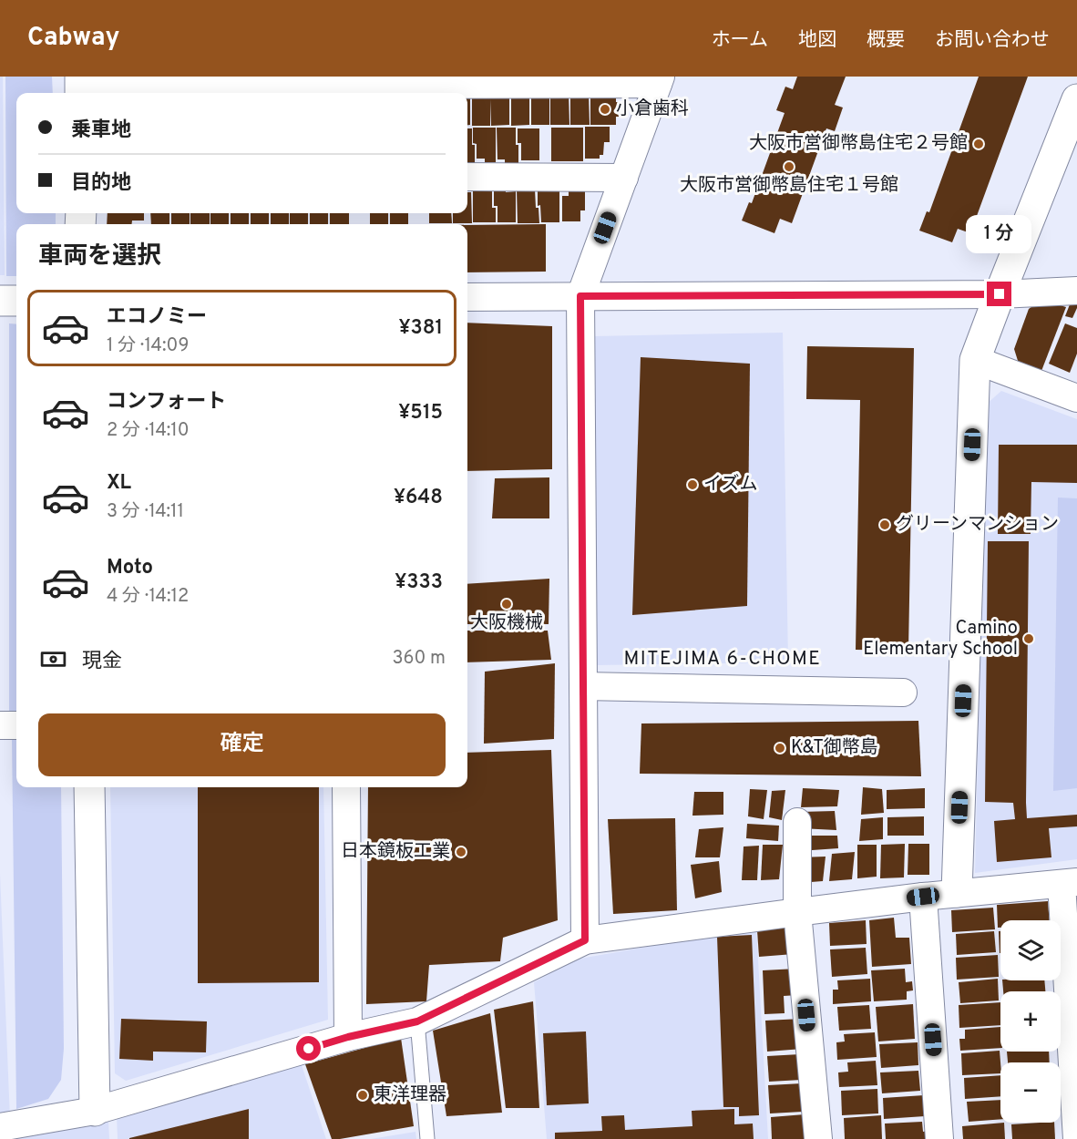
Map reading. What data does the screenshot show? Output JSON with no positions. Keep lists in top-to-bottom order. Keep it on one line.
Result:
{"districts":["MITEJIMA 6-CHOME"],"places":["小倉歯科","大阪市営御幣島住宅２号館","大阪市営御幣島住宅１号館","イズム","グリーンマンション","大阪機械","Camino Elementary School","K&T御幣島","日本鏡板工業","東洋理器"],"page":{"header":"Cabway","nav":["ホーム","地図","概要","お問い合わせ"],"banner":["乗車地","目的地"],"bubble":"1 分","heading":"車両を選択","list":[{"name":"エコノミー","note":"1 分 · 14:09","value":"¥381"},{"name":"コンフォート","note":"2 分 · 14:10","value":"¥515"},{"name":"XL","note":"3 分 · 14:11","value":"¥648"},{"name":"Moto","note":"4 分 · 14:12","value":"¥333"}],"pay":["現金","360 m"],"buttons":"確定","map_buttons":["+","−"]}}
